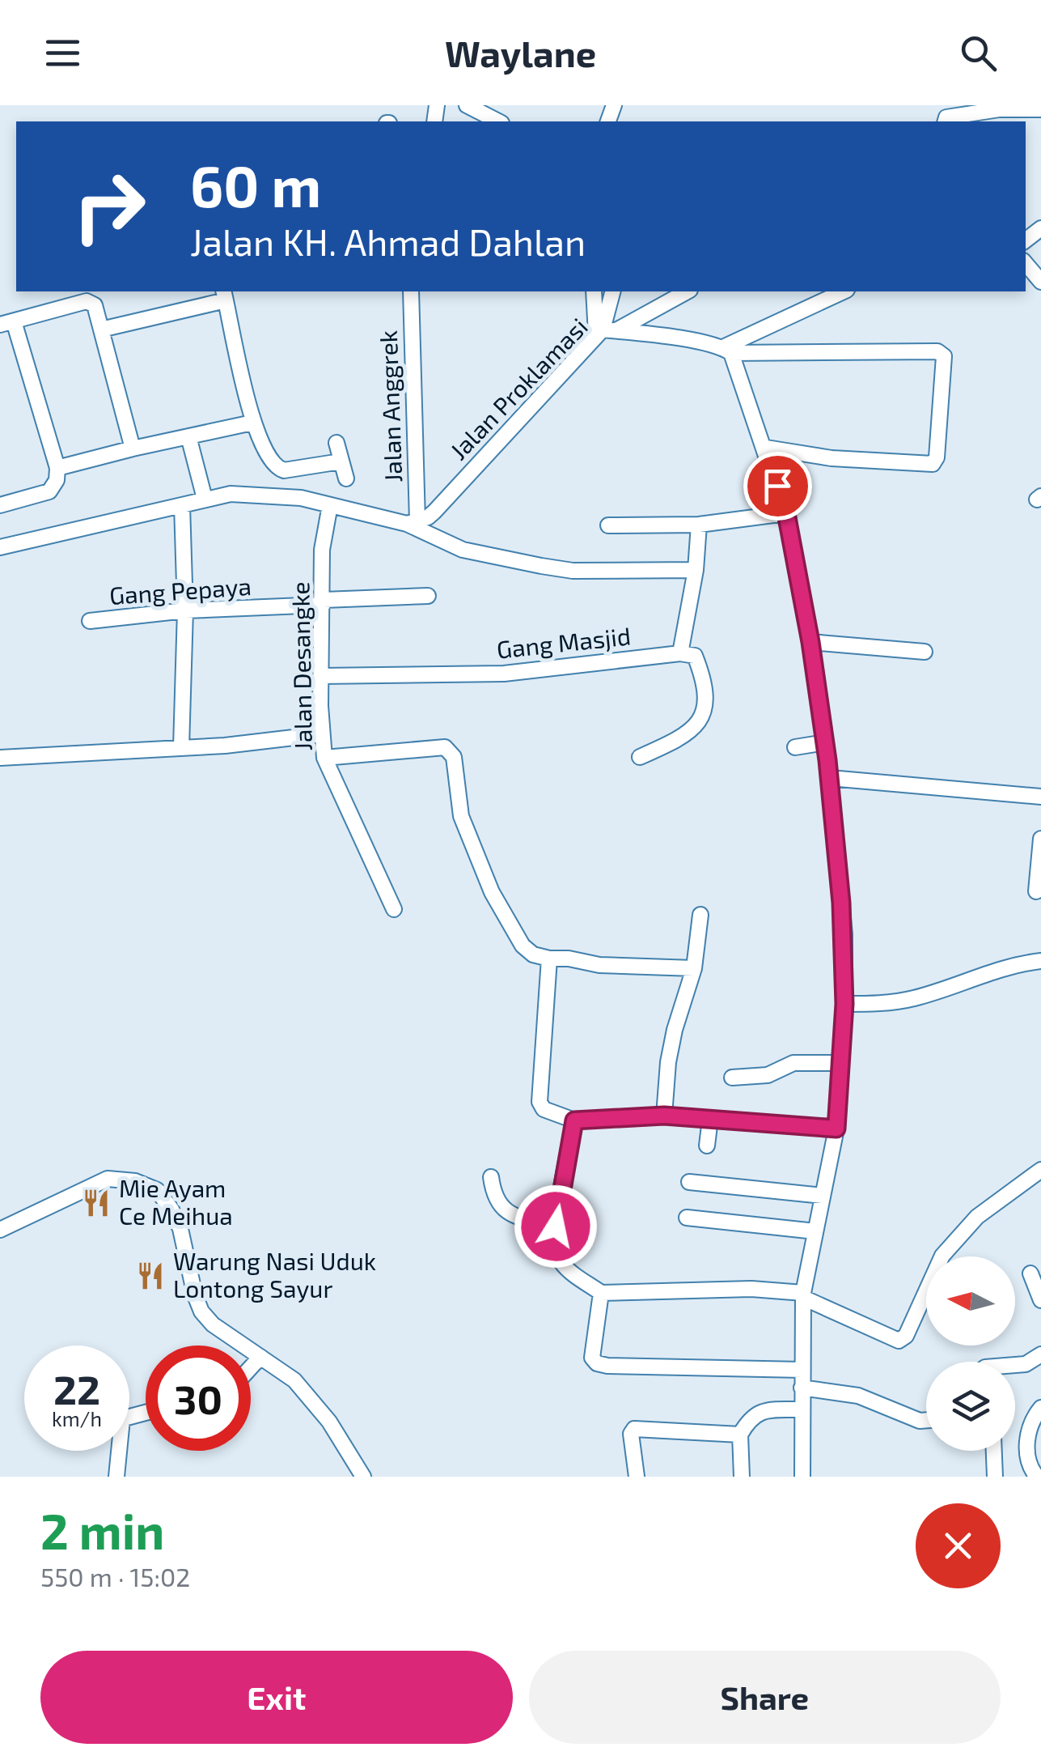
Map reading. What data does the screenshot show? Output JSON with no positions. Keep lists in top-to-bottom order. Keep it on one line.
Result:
{"streets":{"street":["Jalan Proklamasi","Jalan Anggrek","Gang Pepaya","Gang Masjid","Jalan Desangke"]},"crossings":[["Jalan Proklamasi","Jalan Anggrek"],["Gang Pepaya","Jalan Desangke"],["Gang Masjid","Jalan Desangke"]],"places":{"restaurant":["Mie Ayam Ce Meihua","Warung Nasi Uduk Lontong Sayur"]},"north":"left","page":{"header":"Waylane","turn":["60 m","Jalan KH. Ahmad Dahlan"],"speed":"22 km/h","limit":"30","heading":["2 min","550 m · 15:02"],"buttons":["Exit","Share"]}}
